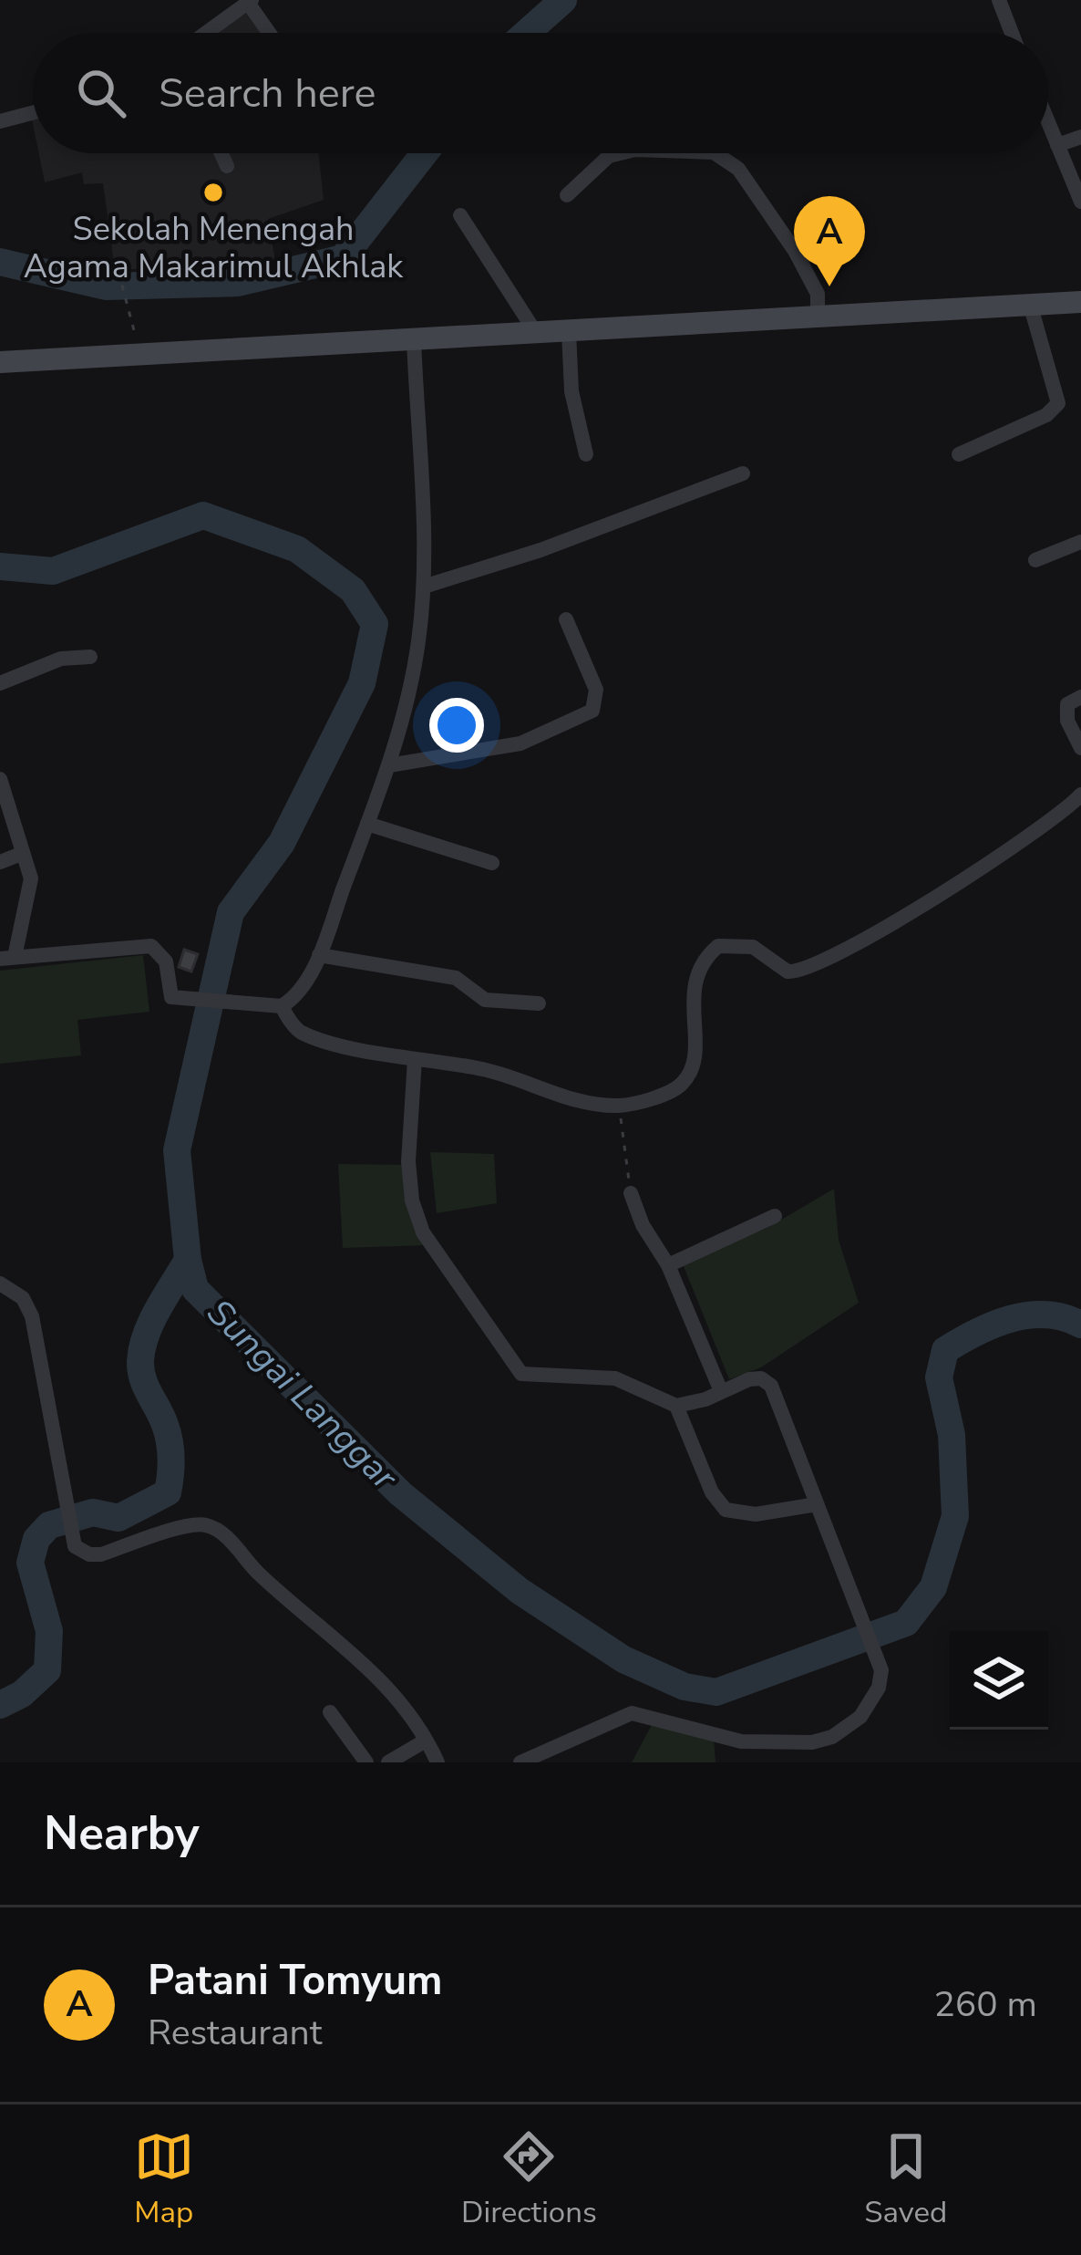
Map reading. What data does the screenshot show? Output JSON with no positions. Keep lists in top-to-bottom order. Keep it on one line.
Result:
{"water":["Sungai Langgar"],"places":["Sekolah Menengah Agama Makarimul Akhlak"],"page":{"search":"Search here","pins":"A","heading":"Nearby","list":[{"mark":"A","name":"Patani Tomyum","note":"Restaurant","value":"260 m"}],"nav":["Map","Directions","Saved"]}}
